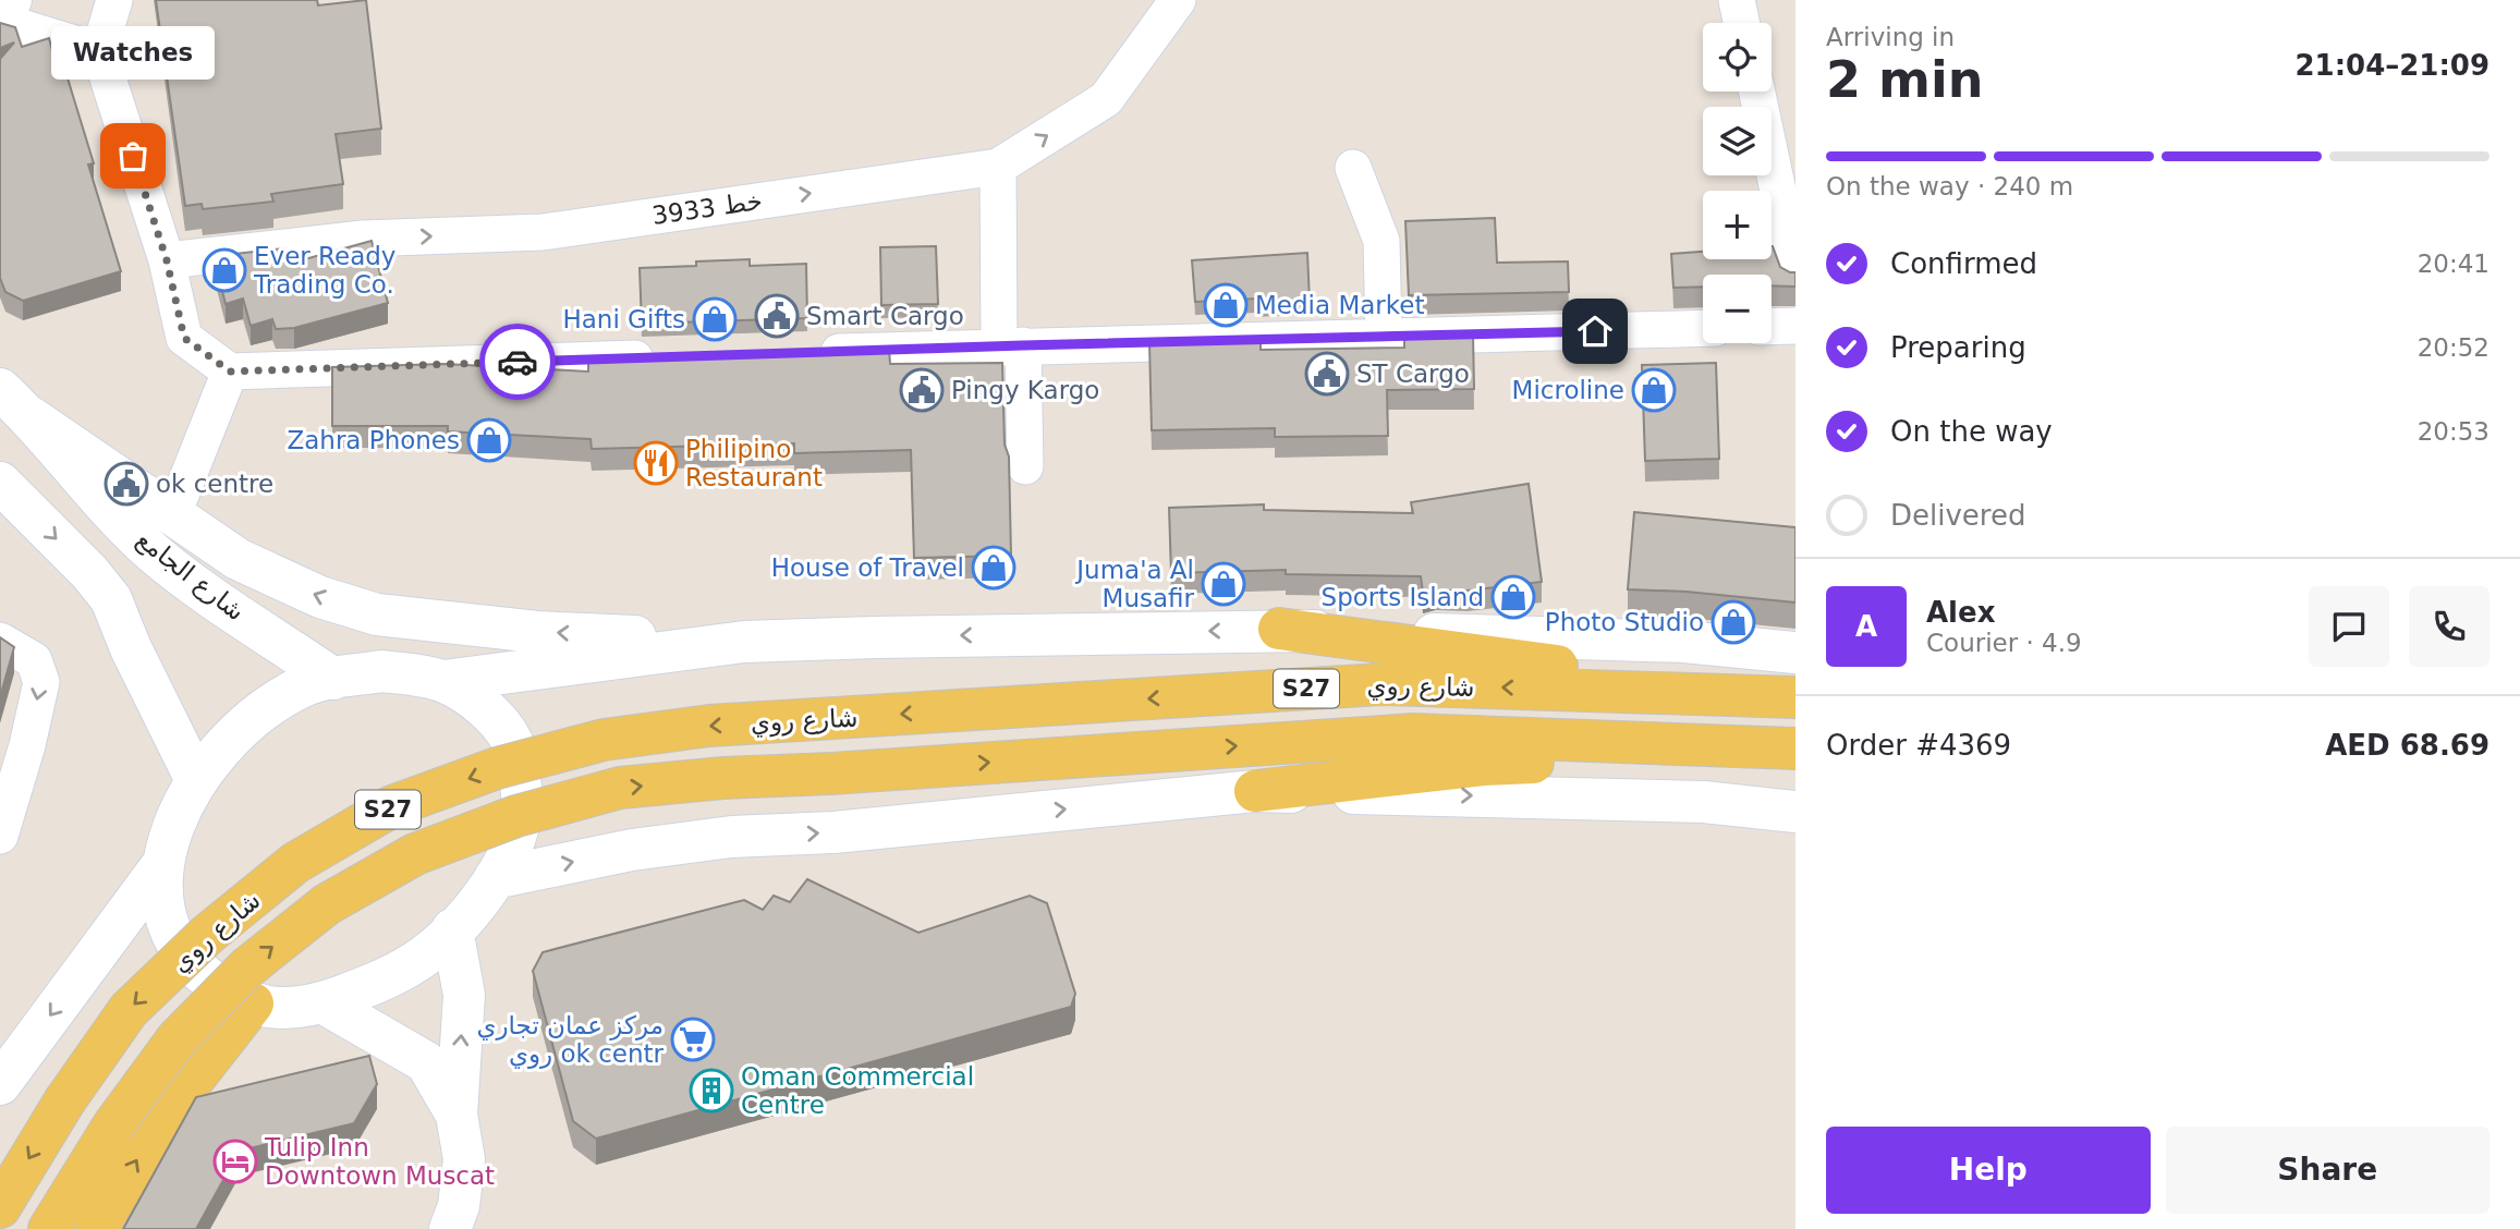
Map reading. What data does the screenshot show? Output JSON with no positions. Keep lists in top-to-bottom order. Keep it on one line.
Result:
{"streets":{"main road":["شارع الجامع","شارع روي","S27"],"street":["3933 خط"]},"places":{"other":["Watches"],"shop":["Ever Ready Trading Co.","Media Market","Hani Gifts","Microline","Zahra Phones","House of Travel","Juma'a Al Musafir","Sports Island","Photo Studio"],"public building":["Smart Cargo","ST Cargo","Pingy Kargo","ok centre"],"restaurant":["Philipino Restaurant"],"supermarket":["مركز عمان تجاري روي ok centr"],"building":["Oman Commercial Centre"],"hotel":["Tulip Inn Downtown Muscat"]},"page":{"heading":["2 min","Arriving in","21:04–21:09"],"panel":["Alex","Courier · 4.9","Order #4369","AED 68.69"],"map_buttons":["+","−"],"bubble":"Watches","bar":"On the way · 240 m","list":[["Confirmed","20:41"],["Preparing","20:52"],["On the way","20:53"],"Delivered"],"round":"A","buttons":["Help","Share"]}}
